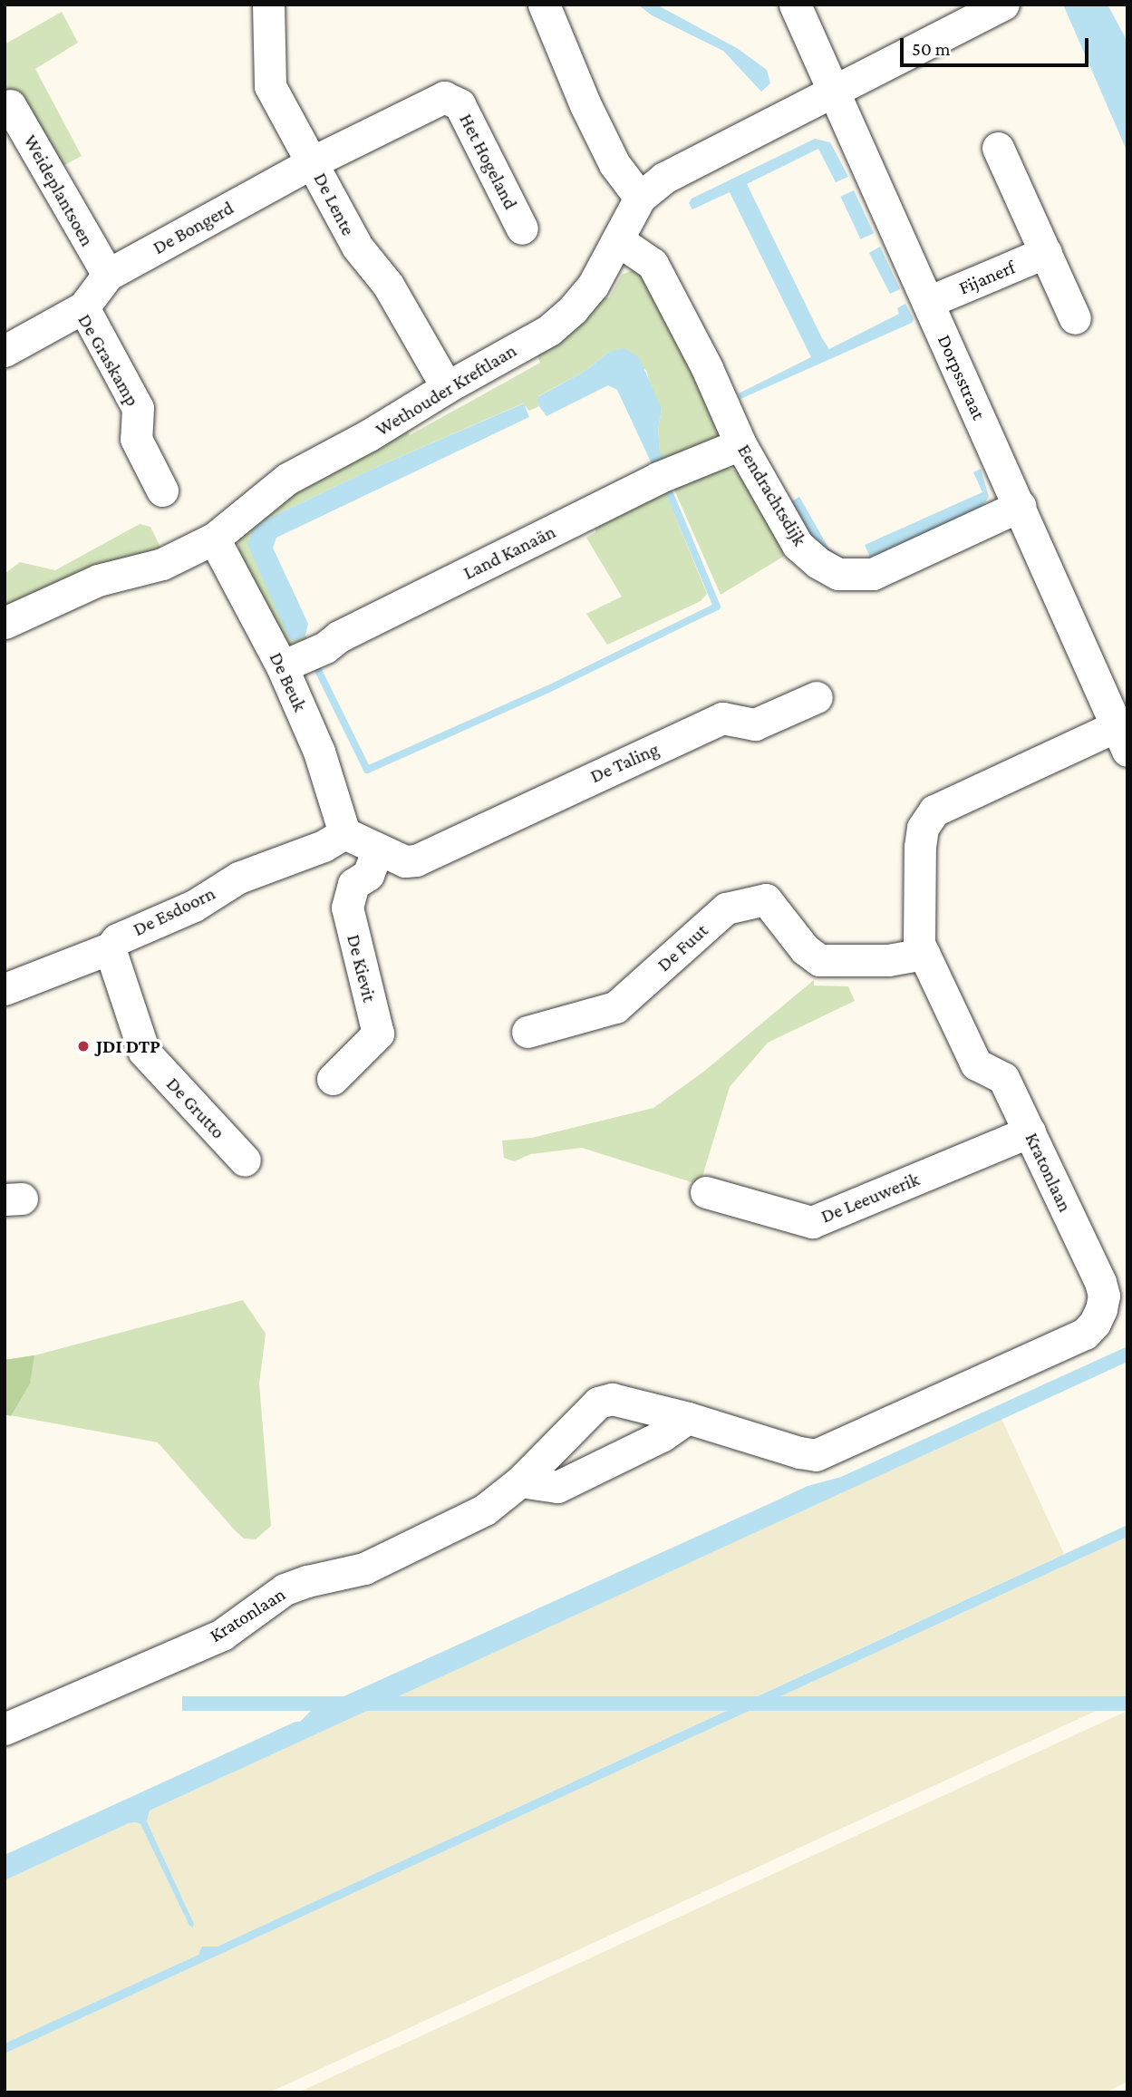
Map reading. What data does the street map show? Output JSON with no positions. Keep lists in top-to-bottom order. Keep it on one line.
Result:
{"streets":{"street":["Het Hogeland","Weideplantsoen","De Lente","De Bongerd","Fijanerf","De Graskamp","Dorpsstraat","Wethouder Kreftlaan","Eendrachtsdijk","Land Kanaän","De Beuk","De Taling","De Esdoorn","De Fuut","De Kievit","De Grutto","Kratonlaan","De Leeuwerik"]},"crossings":[["Het Hogeland","De Lente"],["Het Hogeland","De Bongerd"],["Weideplantsoen","De Bongerd"],["De Lente","De Bongerd"],["De Lente","Wethouder Kreftlaan"],["De Bongerd","De Graskamp"],["Fijanerf","Dorpsstraat"],["Dorpsstraat","Wethouder Kreftlaan"],["Dorpsstraat","Eendrachtsdijk"],["Dorpsstraat","Kratonlaan"],["Wethouder Kreftlaan","Eendrachtsdijk"],["Wethouder Kreftlaan","De Beuk"],["Eendrachtsdijk","Land Kanaän"],["Land Kanaän","De Beuk"],["De Beuk","De Esdoorn"],["De Taling","De Kievit"],["De Esdoorn","De Grutto"],["De Fuut","Kratonlaan"],["Kratonlaan","De Leeuwerik"]],"places":["JDI DTP"],"scale_bar":"50 m"}
